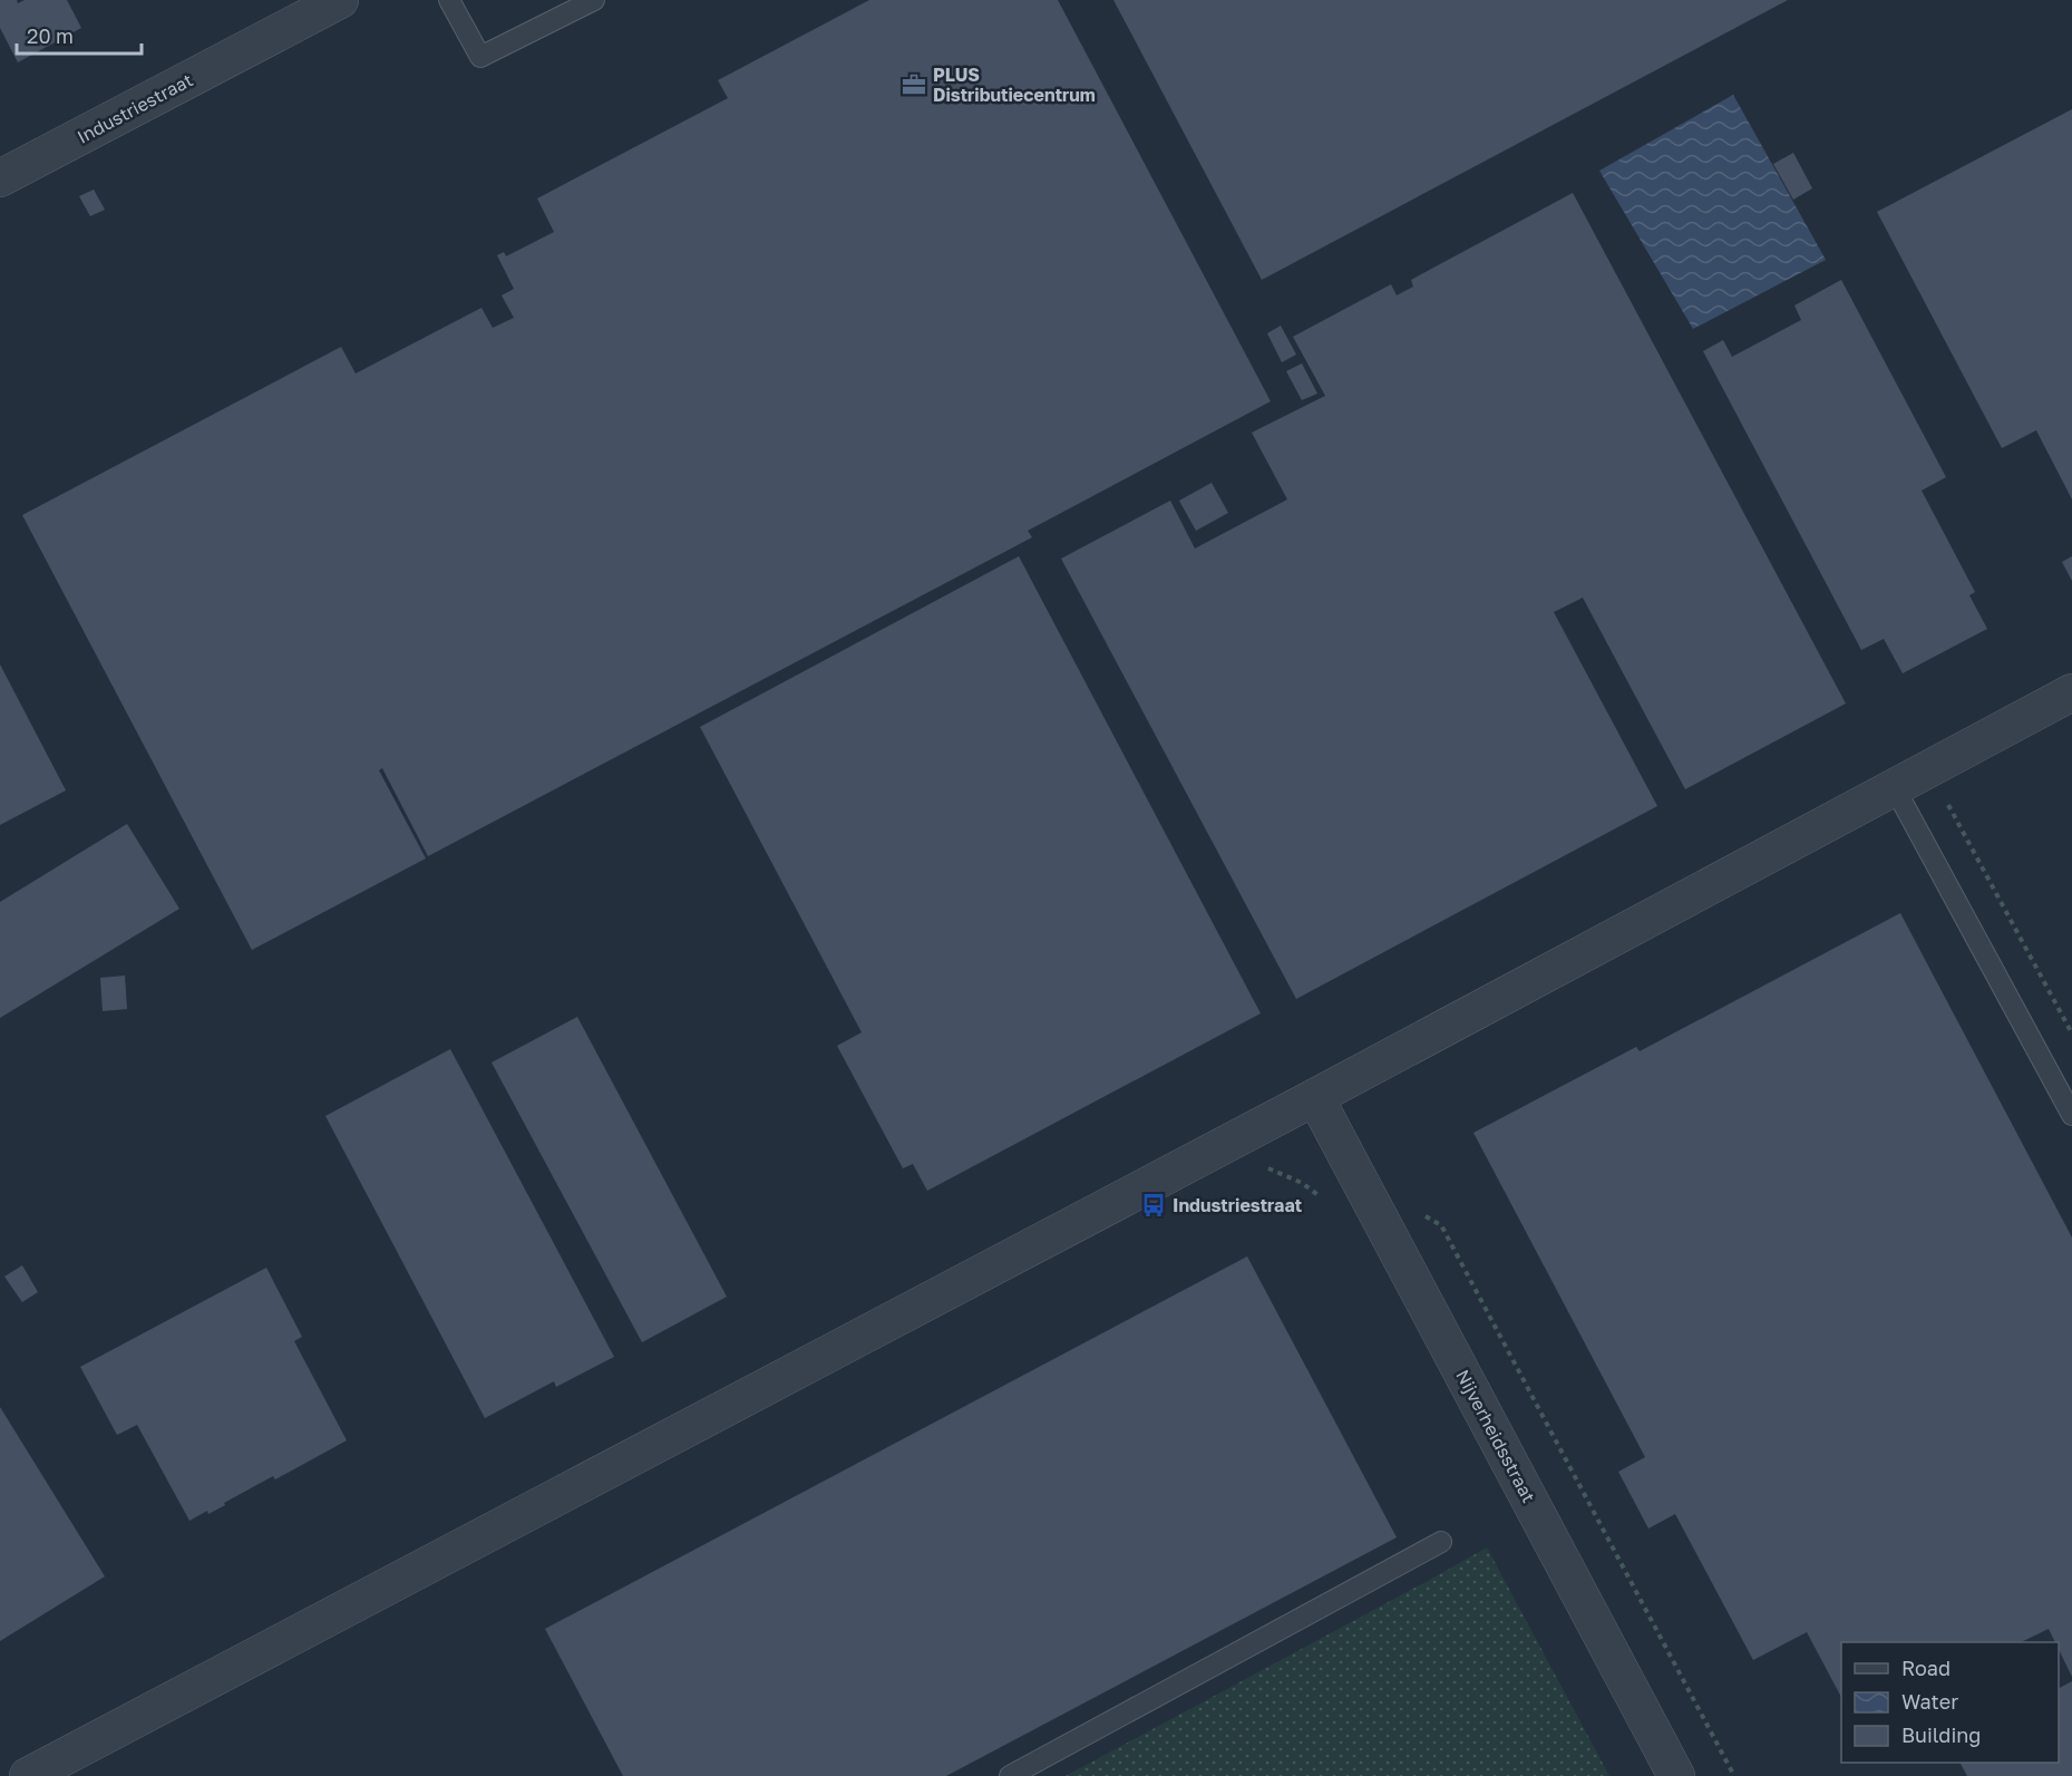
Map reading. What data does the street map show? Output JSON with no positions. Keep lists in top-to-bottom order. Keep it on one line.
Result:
{"streets":{"street":["Industriestraat","Nijverheidsstraat"]},"places":{"office":["PLUS Distributiecentrum"],"bus stop":["Industriestraat"]},"legend":["Road","Water","Building"],"scale_bar":"20 m"}
